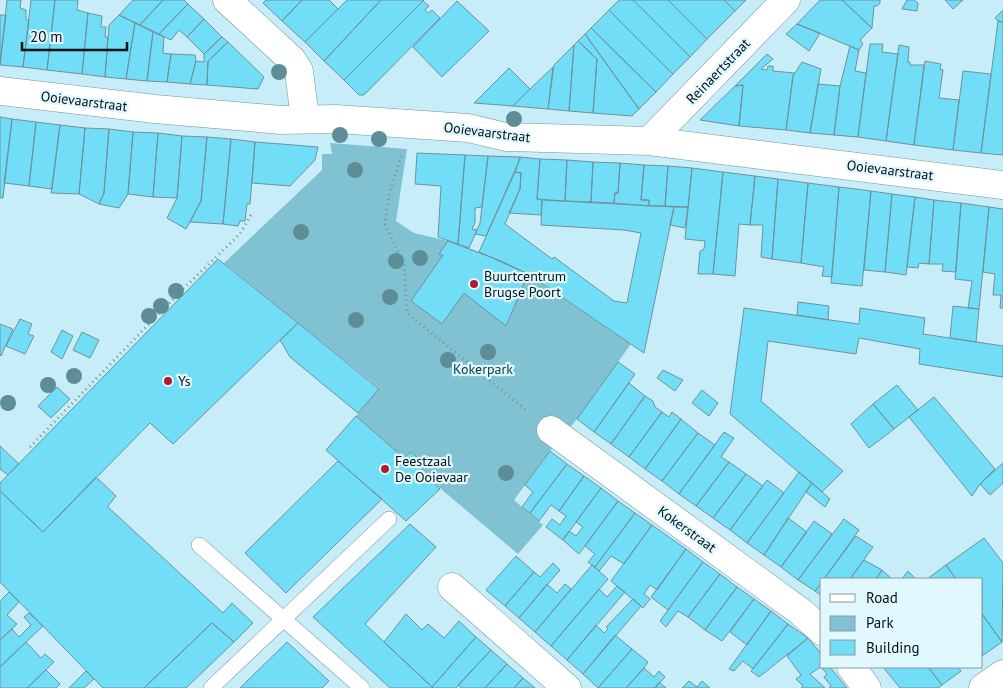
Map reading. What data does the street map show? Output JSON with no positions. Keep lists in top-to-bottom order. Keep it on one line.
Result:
{"streets":{"street":["Reinaertstraat","Ooievaarstraat","Kokerstraat"]},"crossings":[["Reinaertstraat","Ooievaarstraat"]],"parks":["Kokerpark"],"places":["Buurtcentrum Brugse Poort","Ys","Feestzaal De Ooievaar"],"legend":["Road","Park","Building"],"scale_bar":"20 m"}
